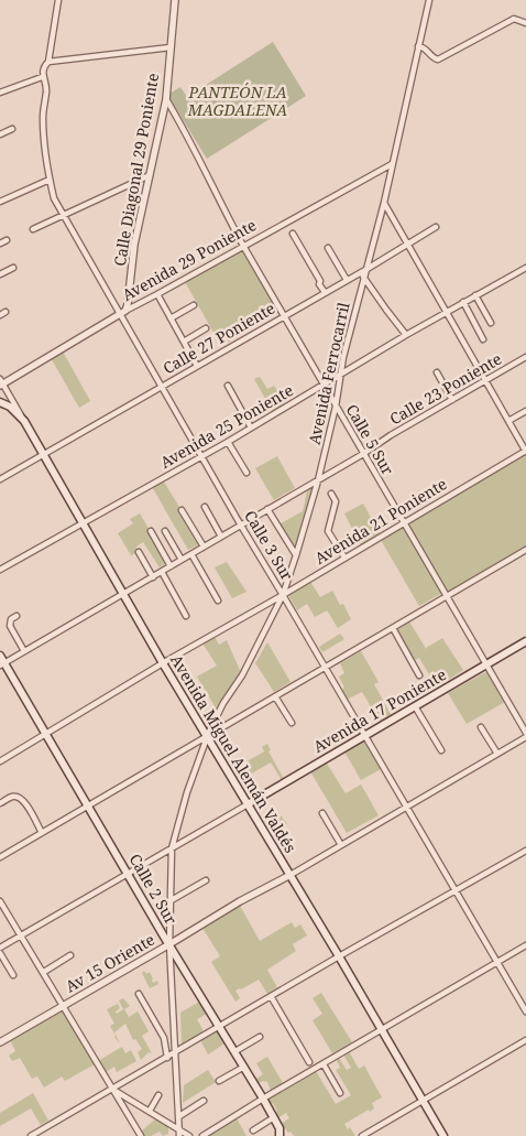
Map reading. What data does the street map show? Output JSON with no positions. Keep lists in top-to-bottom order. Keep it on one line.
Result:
{"streets":{"main road":["Avenida 17 Poniente","Avenida Miguel Alemán Valdés","Calle 2 Sur"],"street":["Calle Diagonal 29 Poniente","Avenida 29 Poniente","Calle 27 Poniente","Avenida Ferrocarril","Calle 23 Poniente","Avenida 25 Poniente","Calle 5 Sur","Avenida 21 Poniente","Calle 3 Sur","Av 15 Oriente"]},"crossings":[["Calle Diagonal 29 Poniente","Avenida 29 Poniente"],["Calle Diagonal 29 Poniente","Calle 5 Sur"],["Calle Diagonal 29 Poniente","Calle 3 Sur"],["Avenida 29 Poniente","Avenida Ferrocarril"],["Avenida 29 Poniente","Calle 5 Sur"],["Avenida 29 Poniente","Calle 3 Sur"],["Avenida 29 Poniente","Avenida Miguel Alemán Valdés"],["Calle 27 Poniente","Avenida Ferrocarril"],["Calle 27 Poniente","Calle 5 Sur"],["Calle 27 Poniente","Calle 3 Sur"],["Calle 27 Poniente","Avenida Miguel Alemán Valdés"],["Avenida Ferrocarril","Calle 23 Poniente"],["Avenida Ferrocarril","Avenida 25 Poniente"],["Avenida Ferrocarril","Calle 5 Sur"],["Avenida Ferrocarril","Avenida 21 Poniente"],["Avenida Ferrocarril","Calle 3 Sur"],["Avenida Ferrocarril","Avenida Miguel Alemán Valdés"],["Avenida Ferrocarril","Calle 2 Sur"],["Avenida Ferrocarril","Av 15 Oriente"],["Calle 23 Poniente","Calle 5 Sur"],["Calle 23 Poniente","Calle 3 Sur"],["Calle 23 Poniente","Avenida Miguel Alemán Valdés"],["Calle 23 Poniente","Calle 2 Sur"],["Avenida 25 Poniente","Calle 5 Sur"],["Avenida 25 Poniente","Calle 3 Sur"],["Avenida 25 Poniente","Avenida Miguel Alemán Valdés"],["Calle 5 Sur","Avenida 21 Poniente"],["Calle 5 Sur","Avenida 17 Poniente"],["Avenida 21 Poniente","Calle 3 Sur"],["Avenida 21 Poniente","Avenida Miguel Alemán Valdés"],["Avenida 21 Poniente","Calle 2 Sur"],["Calle 3 Sur","Avenida 17 Poniente"],["Avenida 17 Poniente","Avenida Miguel Alemán Valdés"],["Avenida Miguel Alemán Valdés","Av 15 Oriente"],["Calle 2 Sur","Av 15 Oriente"]],"parks":["PANTEÓN LA MAGDALENA"]}
